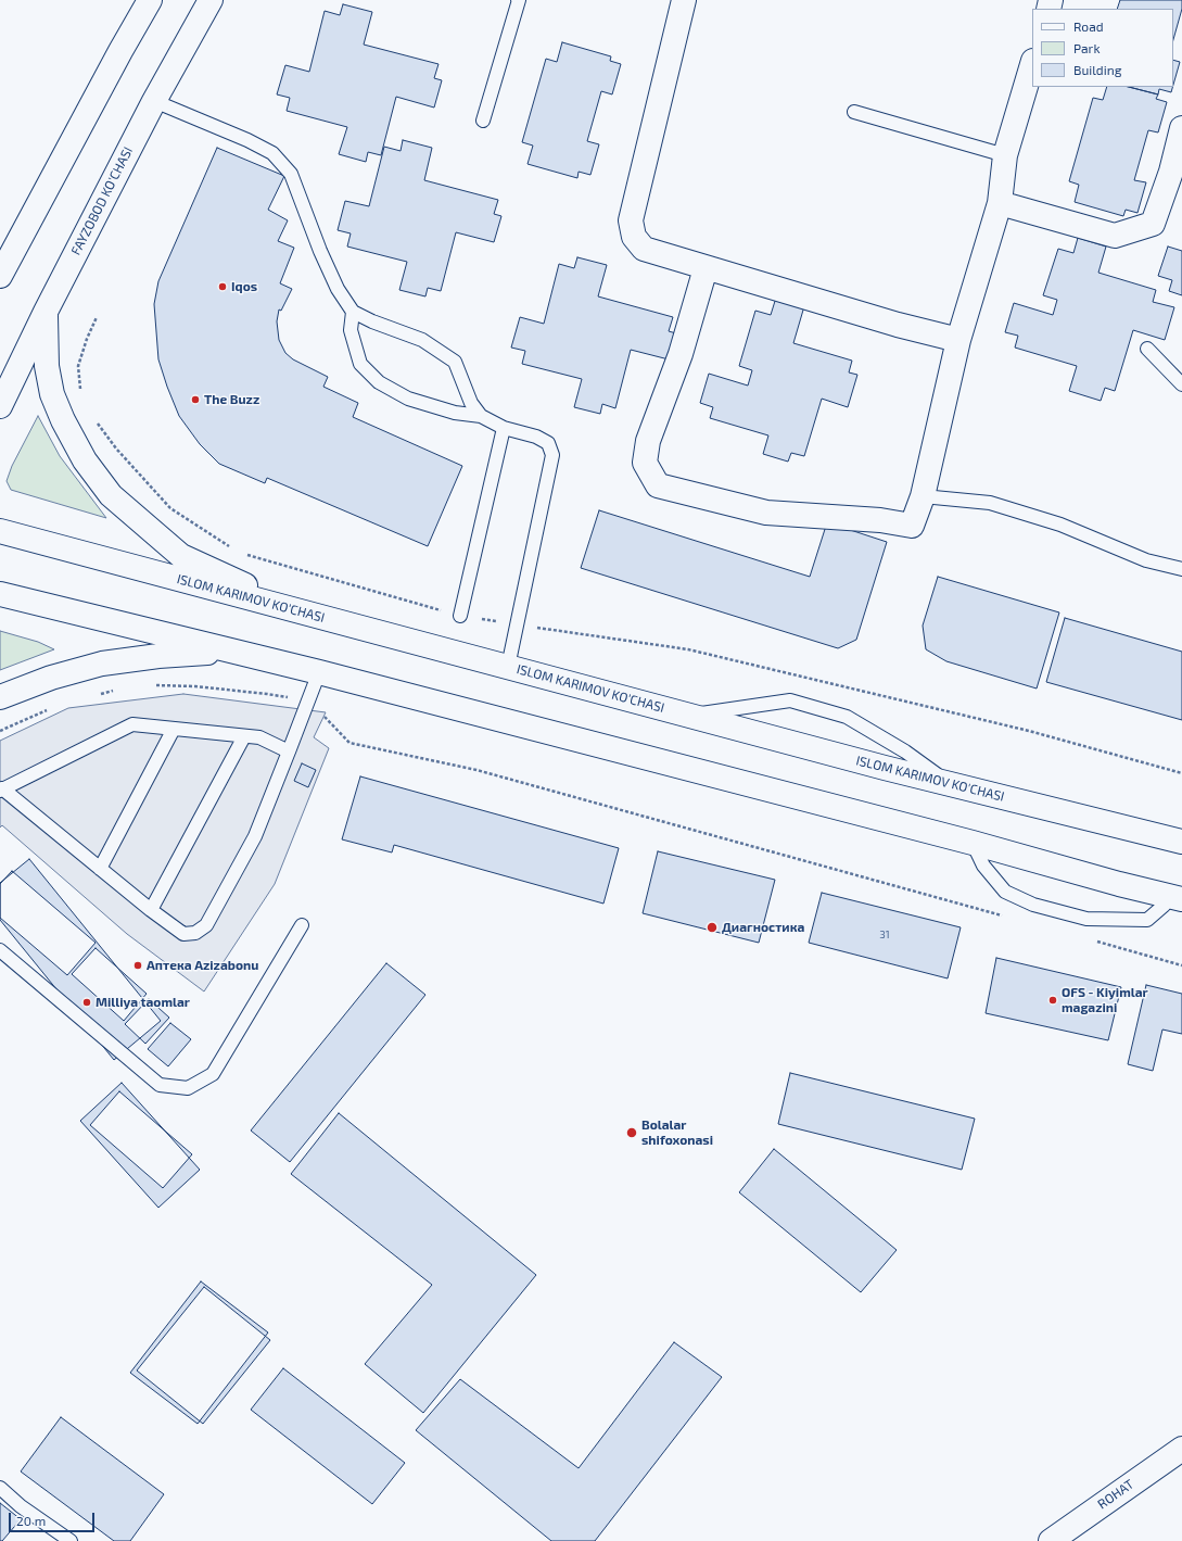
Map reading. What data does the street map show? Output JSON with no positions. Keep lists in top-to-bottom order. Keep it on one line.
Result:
{"streets":{"main road":["FAYZOBOD KO'CHASI","ISLOM KARIMOV KO'CHASI","ROHAT"]},"places":["Iqos","The Buzz","Диагностика","Аптека Azizabonu","OFS - Kiyimlar magazini","Milliya taomlar","Bolalar shifoxonasi"],"house_numbers":["31"],"legend":["Road","Park","Building"],"scale_bar":"20 m"}
